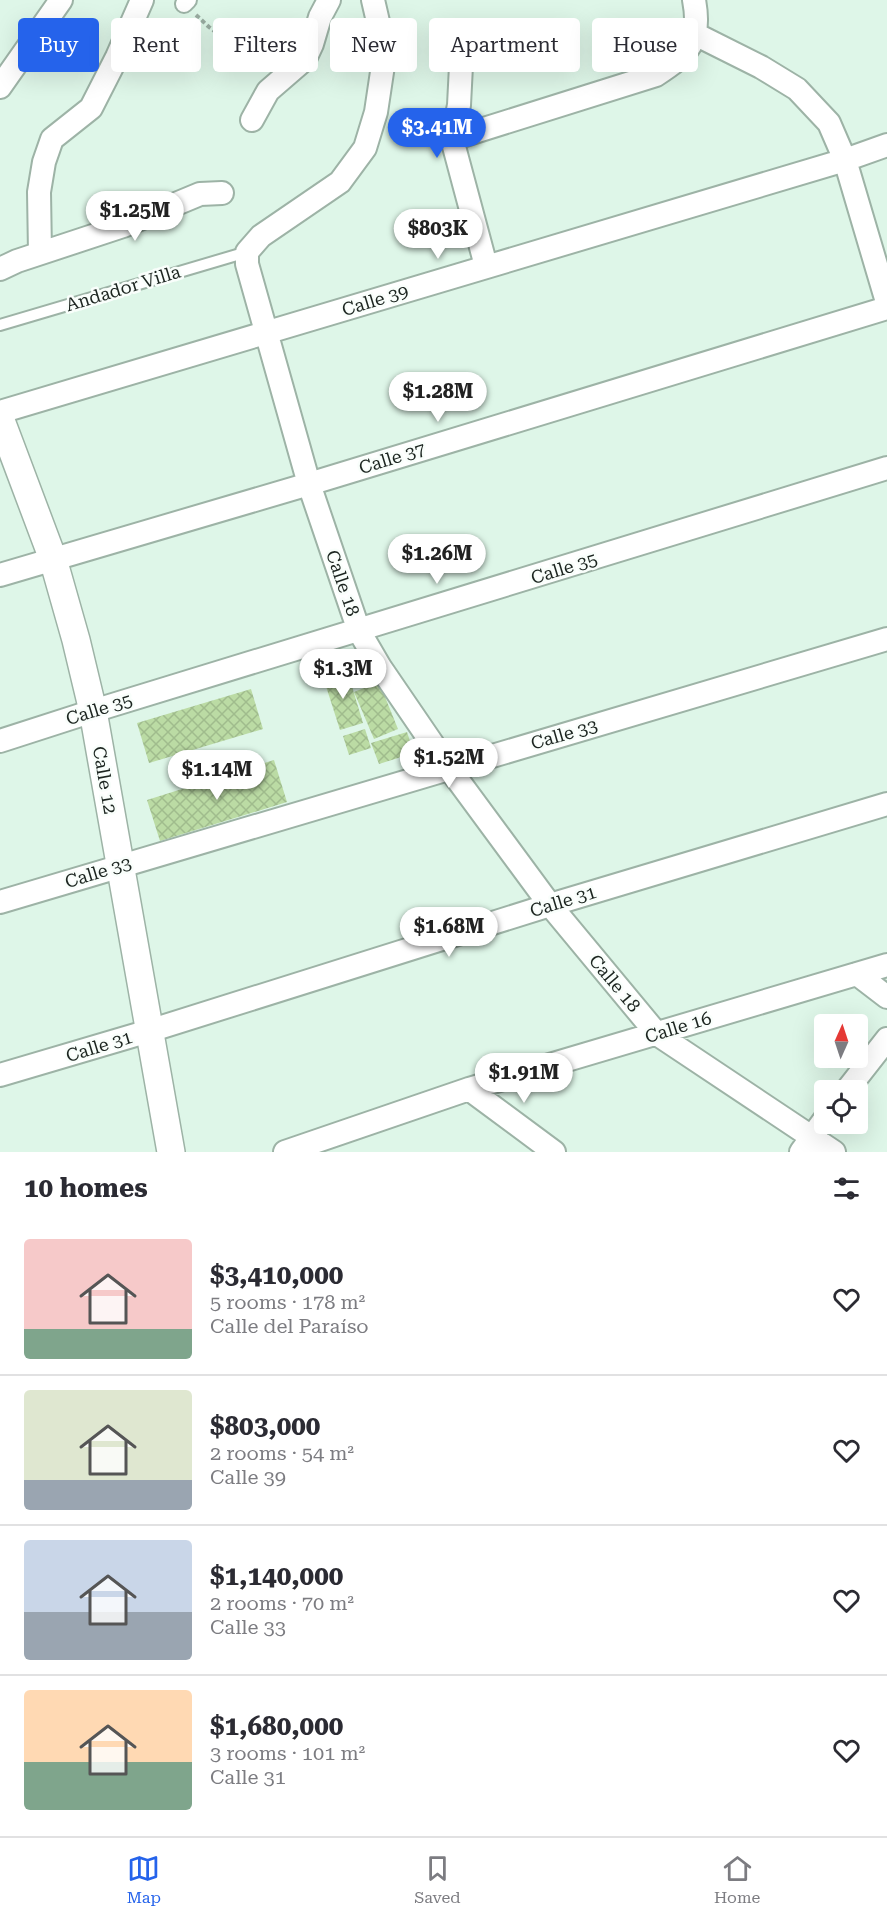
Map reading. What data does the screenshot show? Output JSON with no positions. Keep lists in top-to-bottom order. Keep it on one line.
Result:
{"streets":{"street":["Calle 39","Calle 37","Calle 35","Calle 18","Calle 33","Calle 12","Calle 31","Calle 16"],"lane":["Andador Villa"]},"crossings":[["Andador Villa","Calle 18"],["Calle 39","Calle 18"],["Calle 37","Calle 18"],["Calle 37","Calle 12"],["Calle 35","Calle 18"],["Calle 35","Calle 12"],["Calle 18","Calle 33"],["Calle 18","Calle 31"],["Calle 18","Calle 16"],["Calle 33","Calle 12"],["Calle 12","Calle 31"]],"north":"top","page":{"chip":["Buy","Rent","Filters","New","Apartment","House"],"price":["$3.41M","$1.25M","$803K","$1.28M","$1.26M","$1.3M","$1.52M","$1.14M","$1.68M","$1.91M"],"heading":"10 homes","list":[{"name":"$3,410,000","note":"5 rooms · 178 m² · Calle del Paraíso"},{"name":"$803,000","note":"2 rooms · 54 m² · Calle 39"},{"name":"$1,140,000","note":"2 rooms · 70 m² · Calle 33"},{"name":"$1,680,000","note":"3 rooms · 101 m² · Calle 31"}],"tabs":["Map","Saved","Home"]}}
